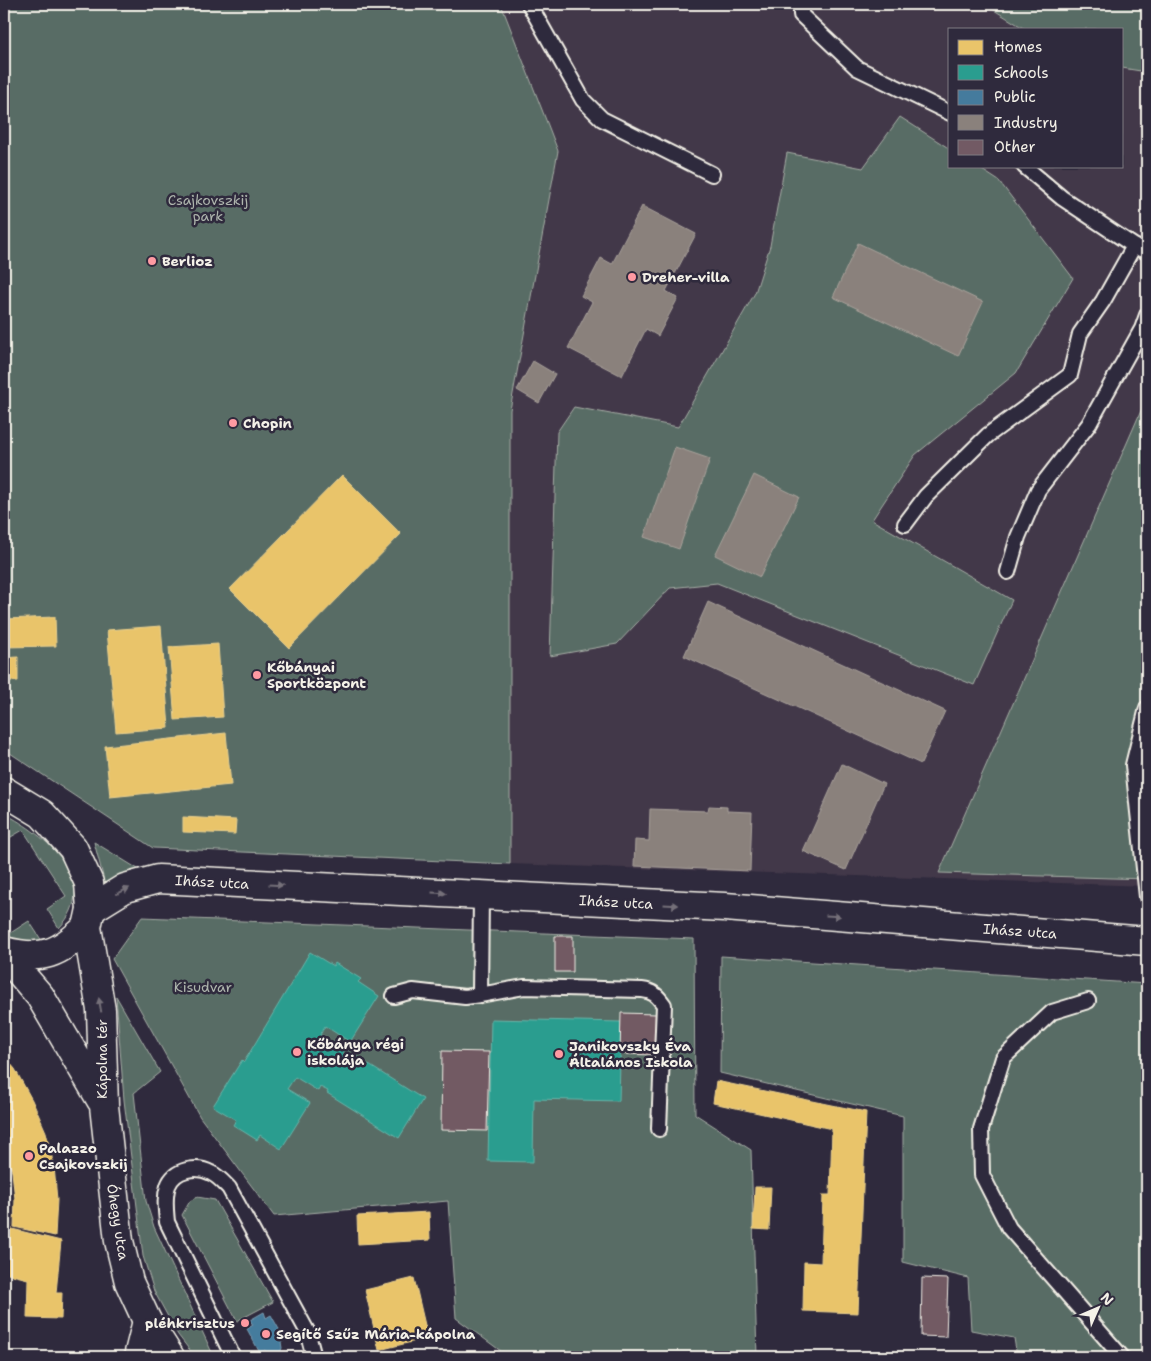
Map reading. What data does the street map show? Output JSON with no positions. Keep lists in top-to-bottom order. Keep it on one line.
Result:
{"streets":{"street":["Ihász utca","Kápolna tér","Óhegy utca"]},"crossings":[["Ihász utca","Kápolna tér"],["Kápolna tér","Óhegy utca"]],"one_way":["Ihász utca"],"parks":["Csajkovszkij park","Kisudvar"],"places":["Berlioz","Dreher-villa","Chopin","Kőbányai Sportközpont","Kőbánya régi iskolája","Janikovszky Éva Általános Iskola","Palazzo Csajkovszkij","pléhkrisztus","Segítő Szűz Mária-kápolna"],"legend":["Homes","Schools","Public","Industry","Other"],"north":"top right"}
